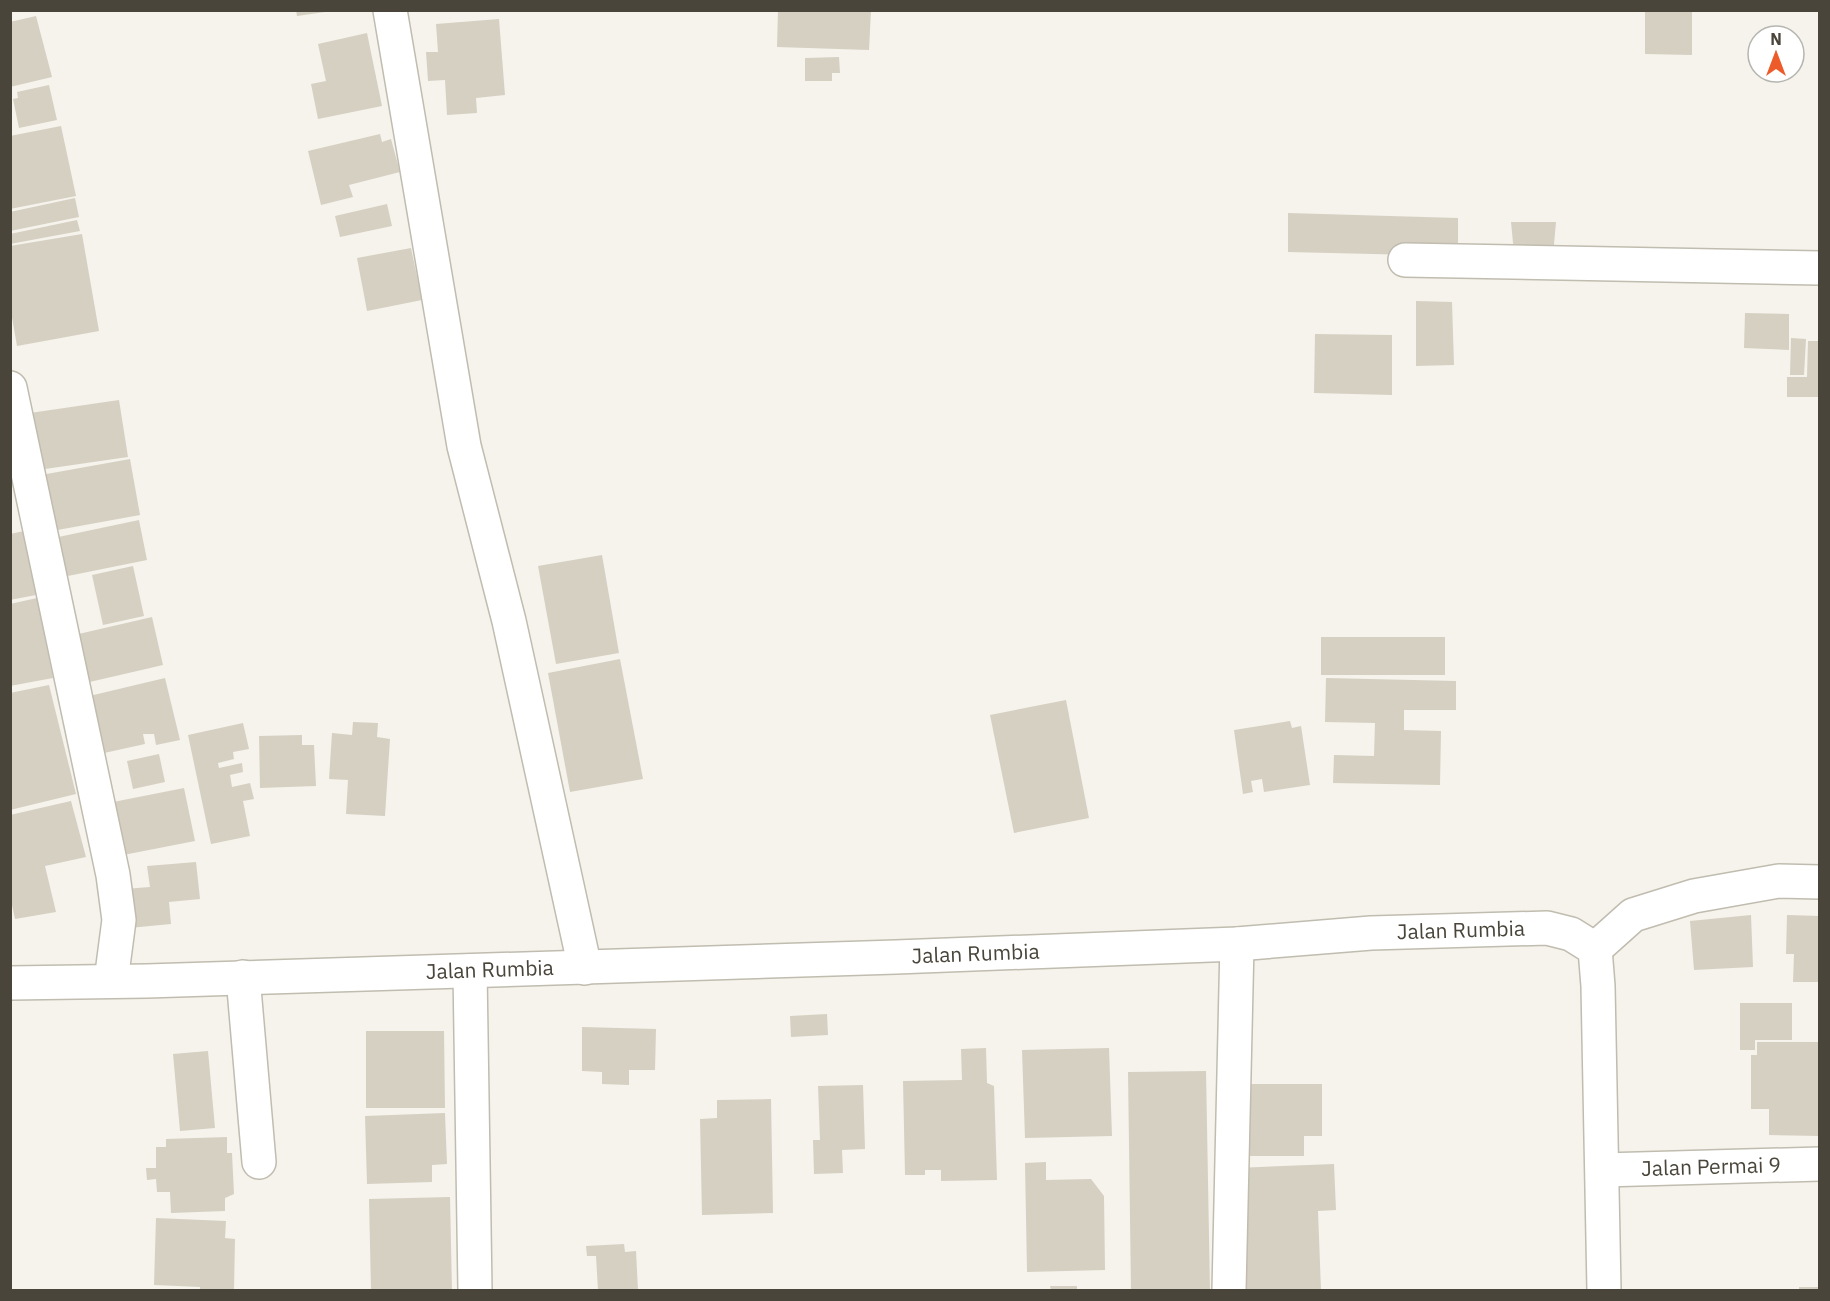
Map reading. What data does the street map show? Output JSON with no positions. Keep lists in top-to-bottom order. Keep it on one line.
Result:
{"streets":{"street":["Jalan Rumbia","Jalan Permai 9"]},"north":"top"}
